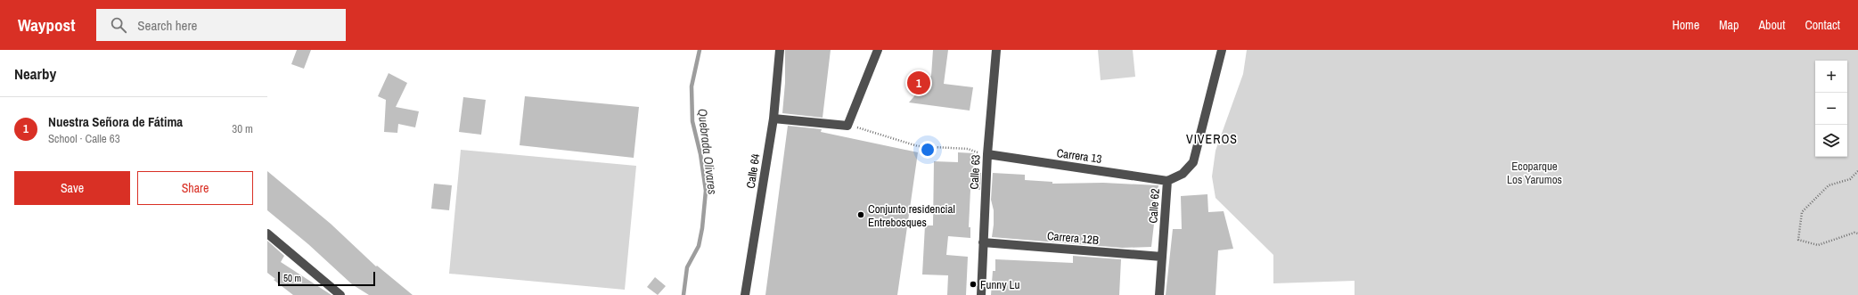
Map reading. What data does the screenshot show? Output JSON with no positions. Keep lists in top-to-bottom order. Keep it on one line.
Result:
{"streets":{"street":["Carrera 13","Calle 64","Calle 63","Calle 62","Carrera 12B"]},"crossings":[["Carrera 13","Calle 63"],["Carrera 13","Calle 62"],["Calle 63","Carrera 12B"],["Calle 62","Carrera 12B"]],"districts":["VIVEROS"],"water":["Quebrada Olivares"],"parks":["Ecoparque Los Yarumos"],"places":["Conjunto residencial Entrebosques","Funny Lu"],"scale_bar":"50 m","page":{"header":"Waypost","search":"Search here","nav":["Home","Map","About","Contact"],"heading":"Nearby","map_buttons":["+","−"],"pins":"1","list":[{"mark":"1","name":"Nuestra Señora de Fátima","note":"School · Calle 63","value":"30 m"}],"buttons":["Save","Share"],"scale":"50 m"}}
